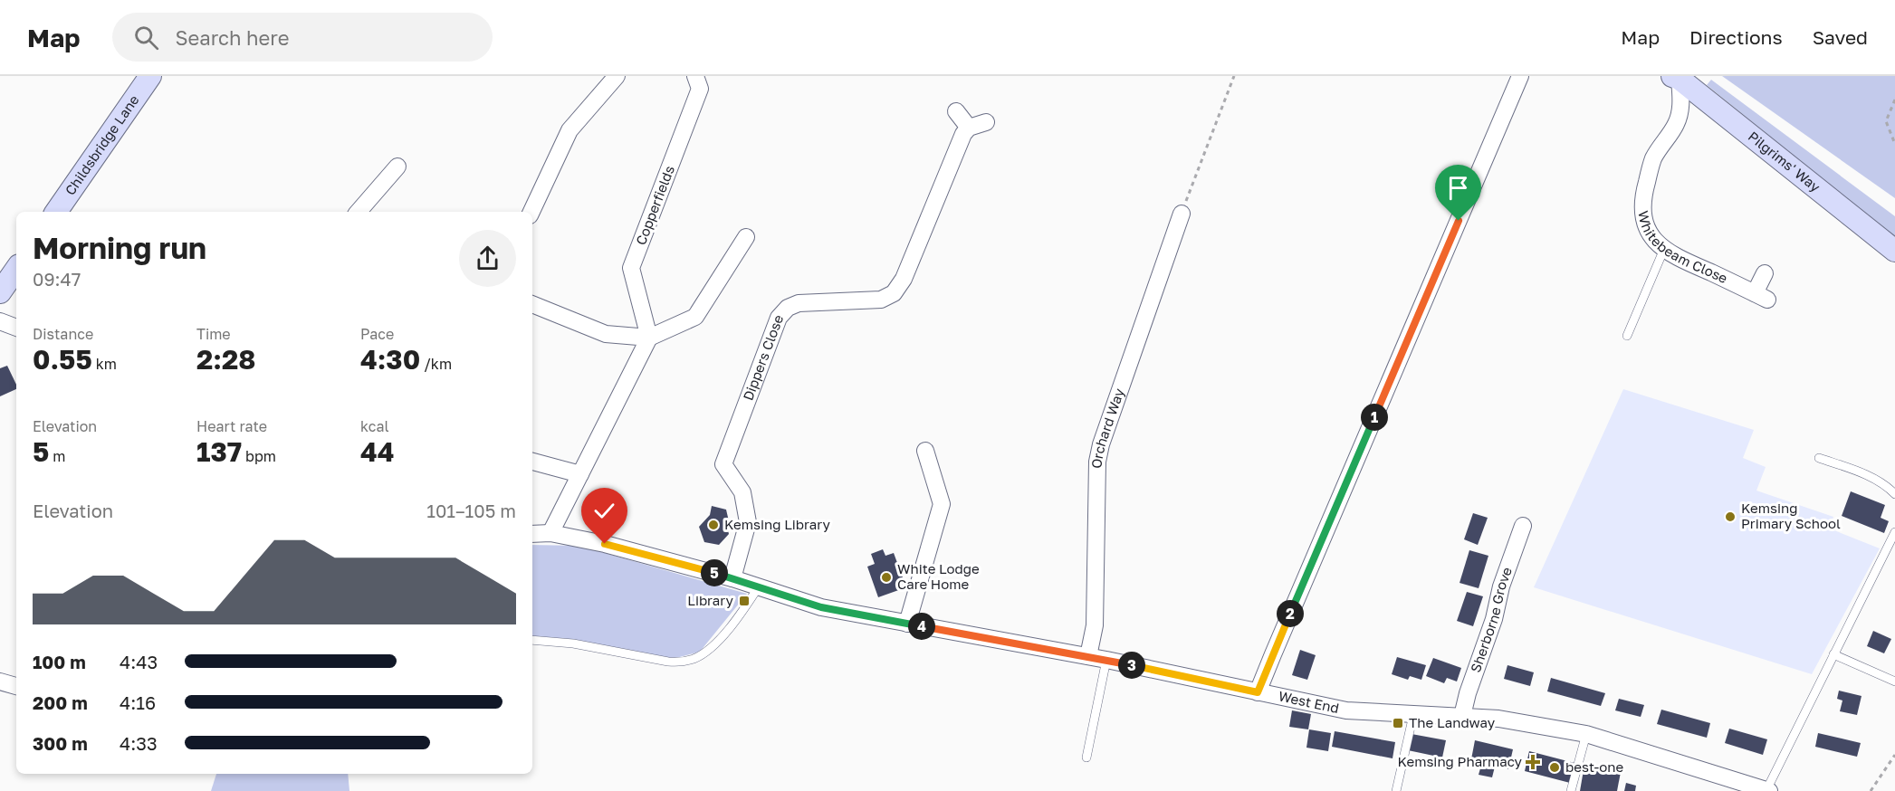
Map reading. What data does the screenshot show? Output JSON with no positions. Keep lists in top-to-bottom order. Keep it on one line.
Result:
{"streets":{"street":["Childsbridge Lane","Pilgrims' Way","Copperfields","Whitebeam Close","Dippers Close","Orchard Way","Sherborne Grove","West End"]},"crossings":[["Pilgrims' Way","Whitebeam Close"],["Dippers Close","West End"],["Orchard Way","West End"],["Sherborne Grove","West End"]],"places":{"other":["Kemsing Primary School","Kemsing Library","White Lodge Care Home","best-one"],"transit":["Library","The Landway"],"health":["Kemsing Pharmacy"]},"page":{"header":"Map","search":"Search here","nav":["Map","Directions","Saved"],"heading":["Morning run","09:47"],"stats":[["Distance","0.55 km"],["Time","2:28"],["Pace","4:30 /km"],["Elevation","5 m"],["Heart rate","137 bpm"],["kcal","44"]],"pins":["1","5","2","4","3"],"chart":["Elevation","101–105 m"],"list":[{"name":"100 m","note":"4:43"},{"name":"200 m","note":"4:16"},{"name":"300 m","note":"4:33"}]}}
